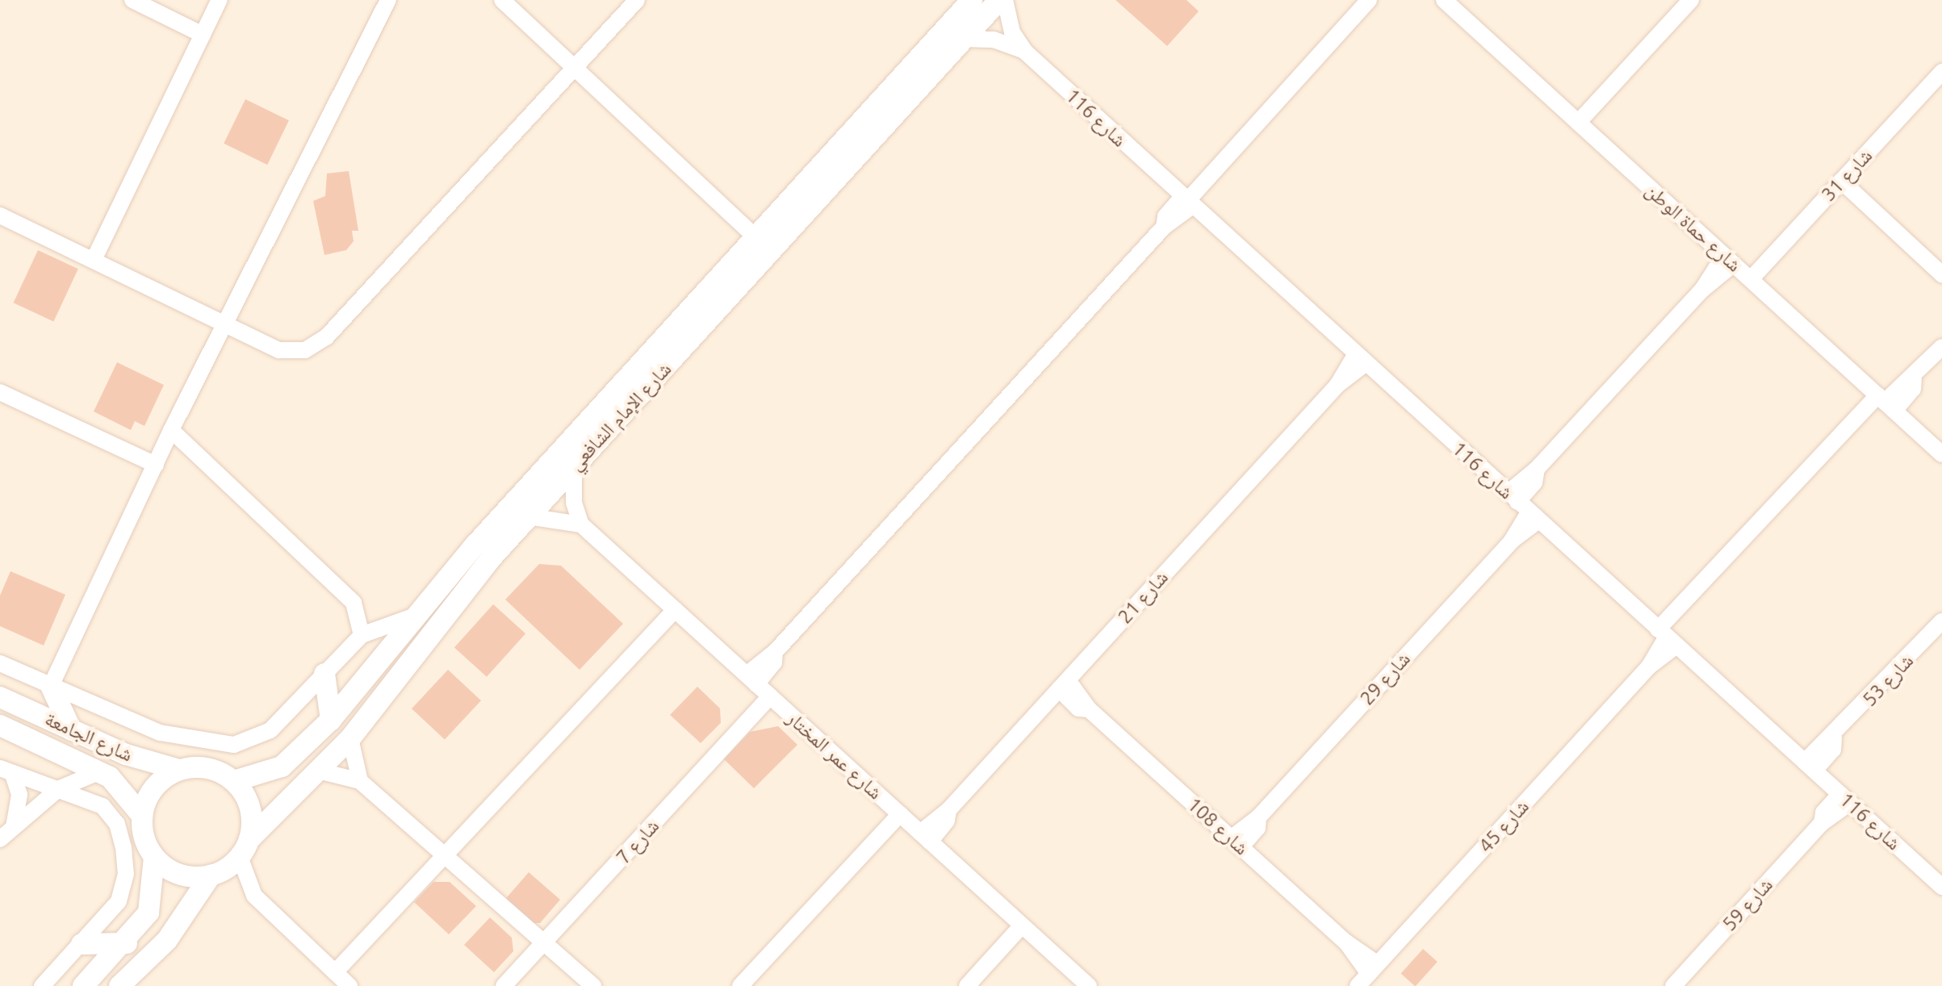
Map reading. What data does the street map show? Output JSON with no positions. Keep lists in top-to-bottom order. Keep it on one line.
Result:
{"streets":{"street":["شارع 116","شارع 31","شارع حماة الوطن","شارع الإمام الشافعي","شارع 21","شارع 29","شارع 53","شارع الجامعة","شارع عمر المختار","شارع 108","شارع 45","شارع 7","شارع 59"]},"crossings":[["شارع 116","شارع الإمام الشافعي"],["شارع 116","شارع 21"],["شارع 116","شارع 29"],["شارع 116","شارع 53"],["شارع 116","شارع 45"],["شارع 116","شارع 59"],["شارع 31","شارع حماة الوطن"],["شارع حماة الوطن","شارع 45"],["شارع الإمام الشافعي","شارع الجامعة"],["شارع 21","شارع عمر المختار"],["شارع 21","شارع 108"],["شارع 29","شارع 108"],["شارع عمر المختار","شارع 7"],["شارع 108","شارع 45"]]}
